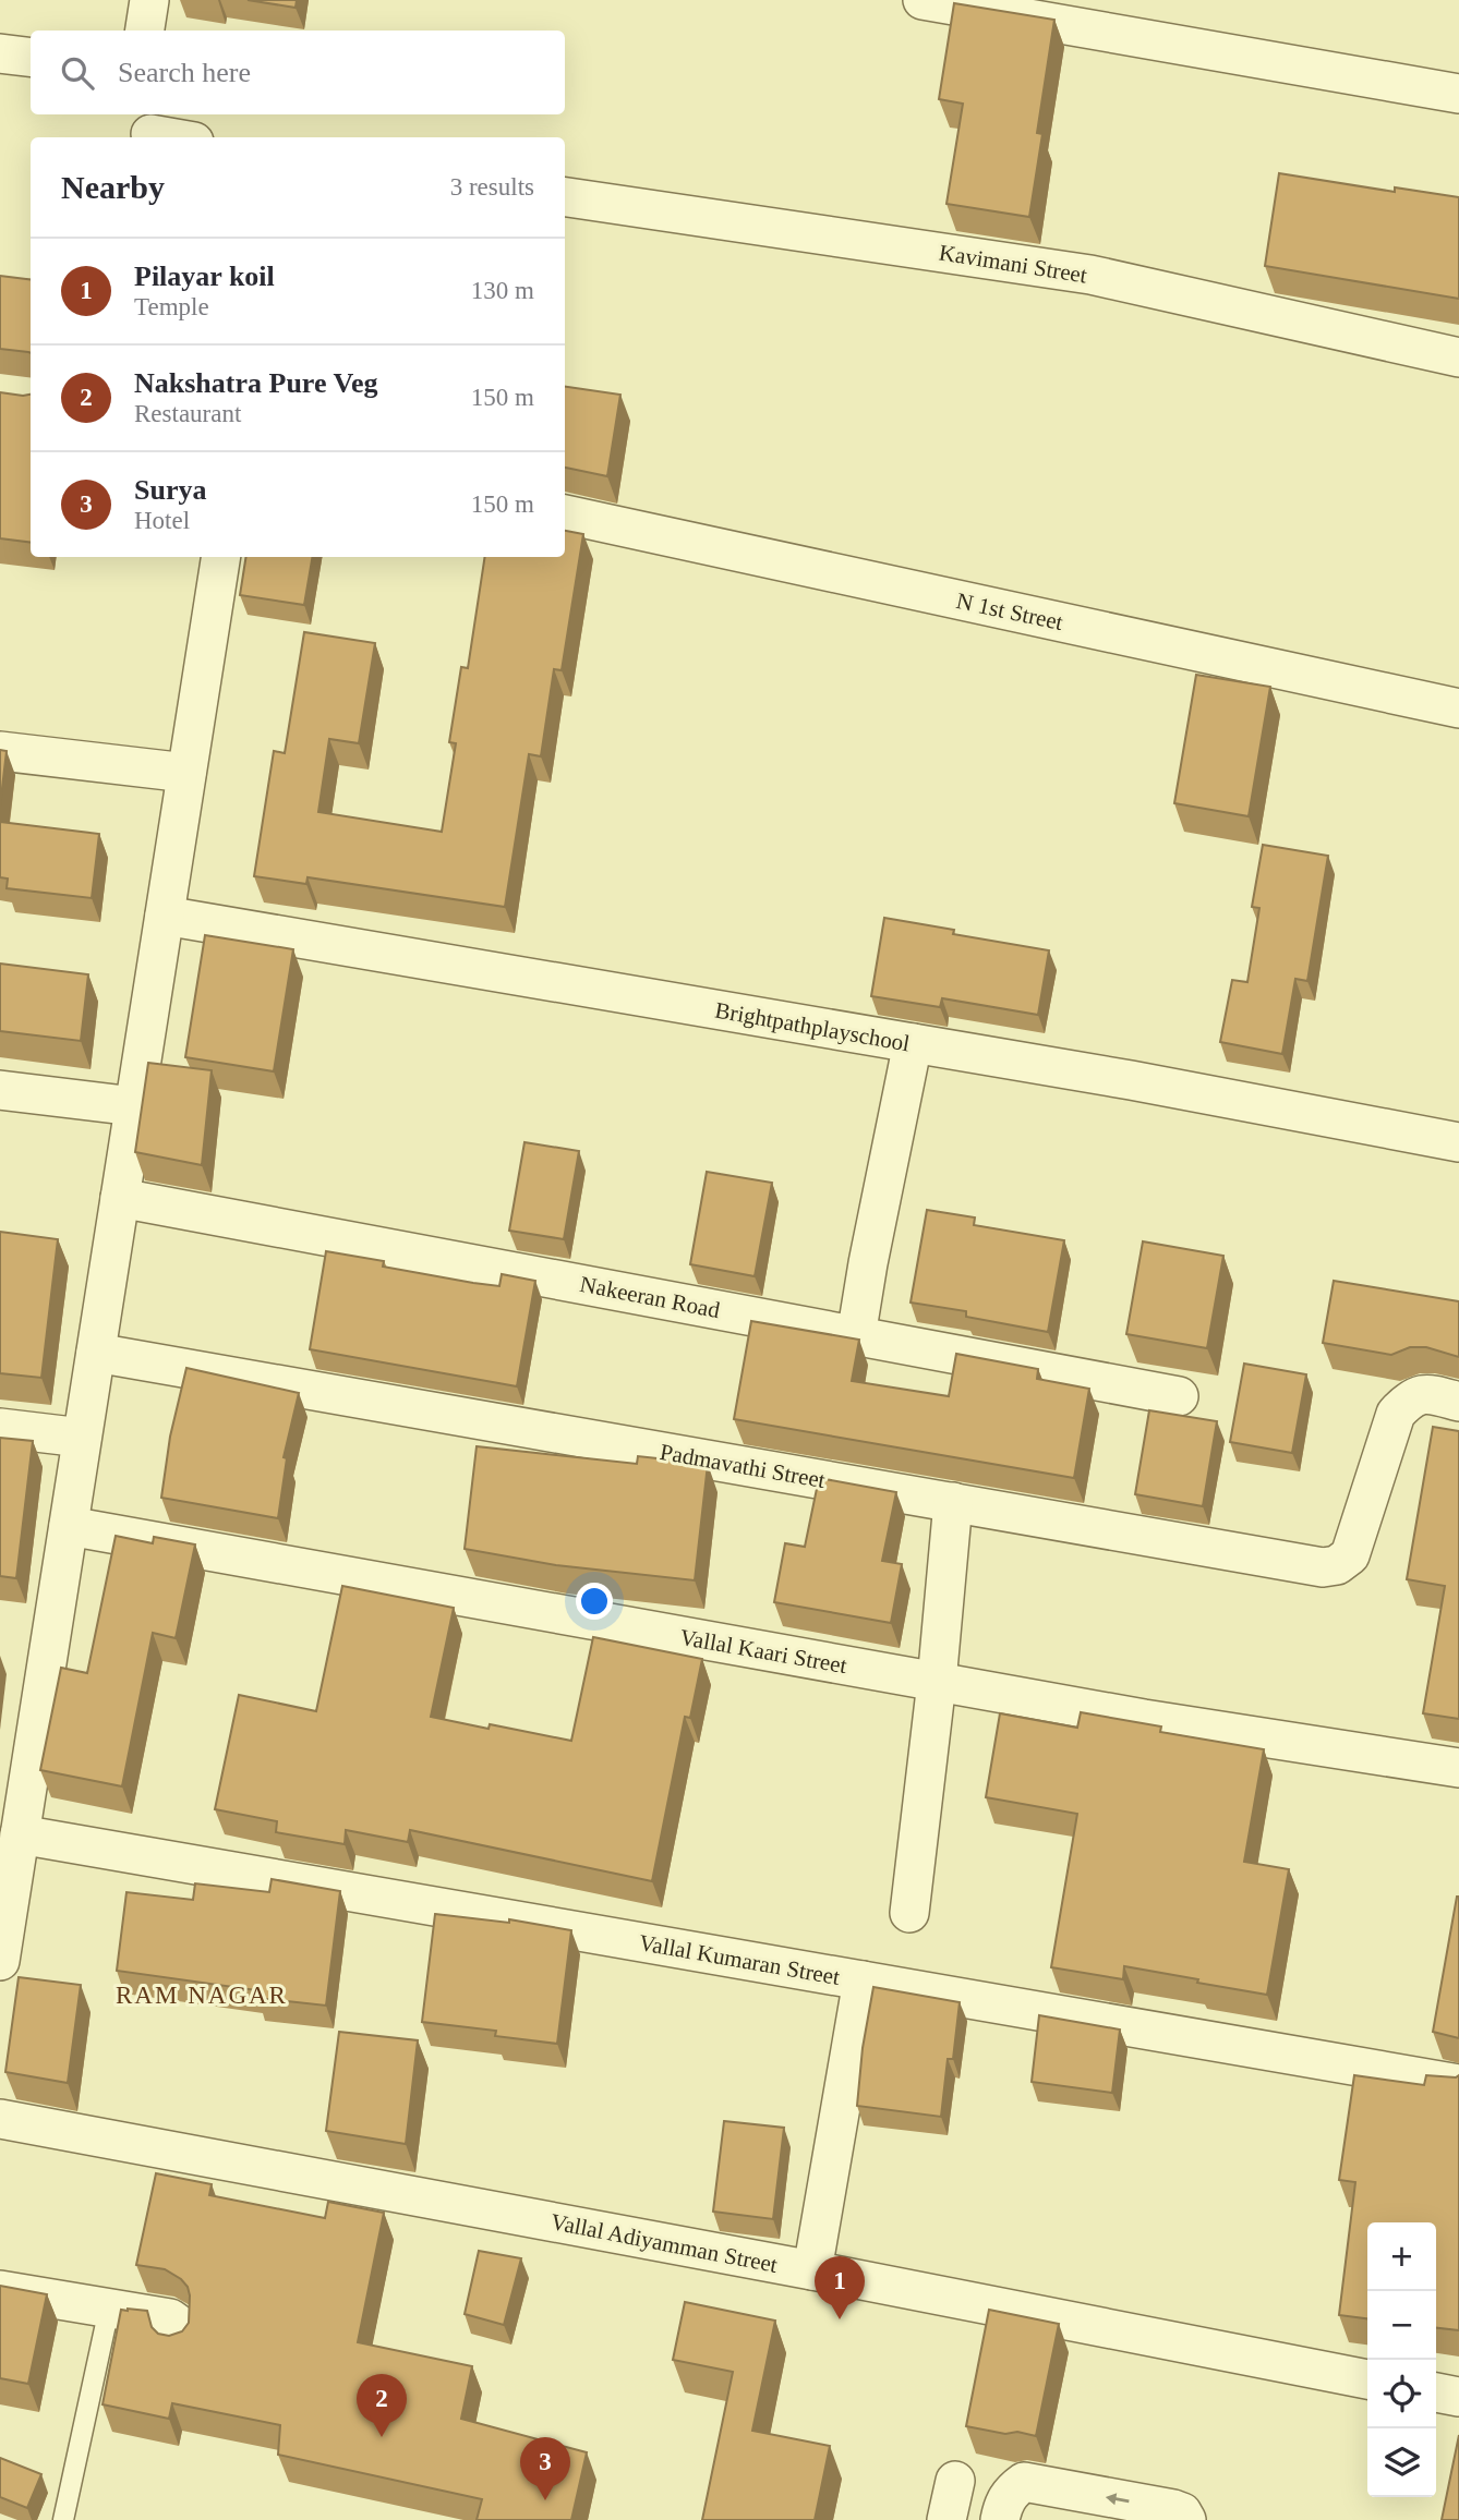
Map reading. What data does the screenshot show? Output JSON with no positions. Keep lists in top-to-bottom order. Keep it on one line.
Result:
{"streets":{"street":["Kavimani Street","N 1st Street","Brightpathplayschool","Nakeeran Road","Padmavathi Street","Vallal Kaari Street","Vallal Kumaran Street","Vallal Adiyamman Street"]},"districts":["RAM NAGAR"],"page":{"search":"Search here","heading":["Nearby","3 results"],"list":[{"mark":"1","name":"Pilayar koil","note":"Temple","value":"130 m"},{"mark":"2","name":"Nakshatra Pure Veg","note":"Restaurant","value":"150 m"},{"mark":"3","name":"Surya","note":"Hotel","value":"150 m"}],"map_buttons":["+","−"],"pins":["1","2","3"]}}
